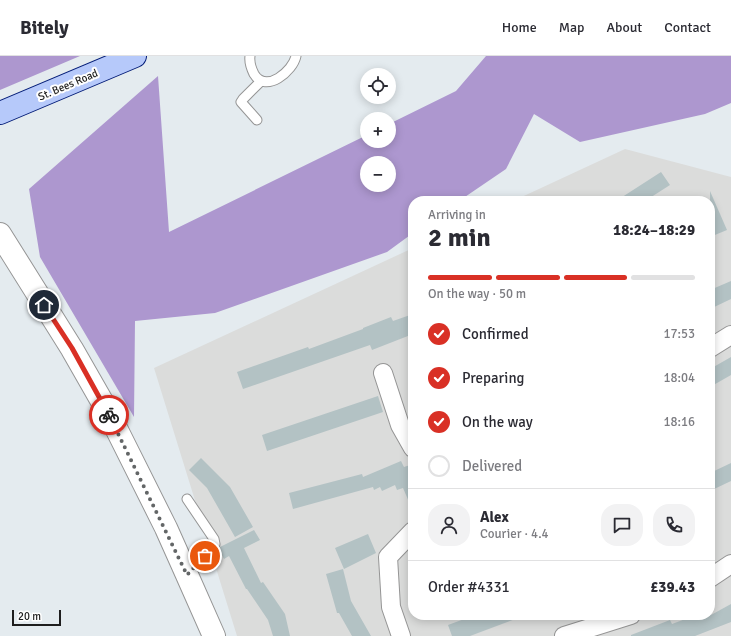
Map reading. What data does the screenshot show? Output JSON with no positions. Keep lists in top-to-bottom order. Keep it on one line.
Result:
{"streets":{"main road":["St. Bees Road"]},"scale_bar":"20 m","page":{"header":"Bitely","nav":["Home","Map","About","Contact"],"map_buttons":["+","−"],"heading":["2 min","Arriving in","18:24–18:29"],"panel":["Alex","Courier · 4.4","Order #4331","£39.43"],"bar":"On the way · 50 m","list":[["Confirmed","17:53"],["Preparing","18:04"],["On the way","18:16"],"Delivered"],"scale":"20 m"}}
